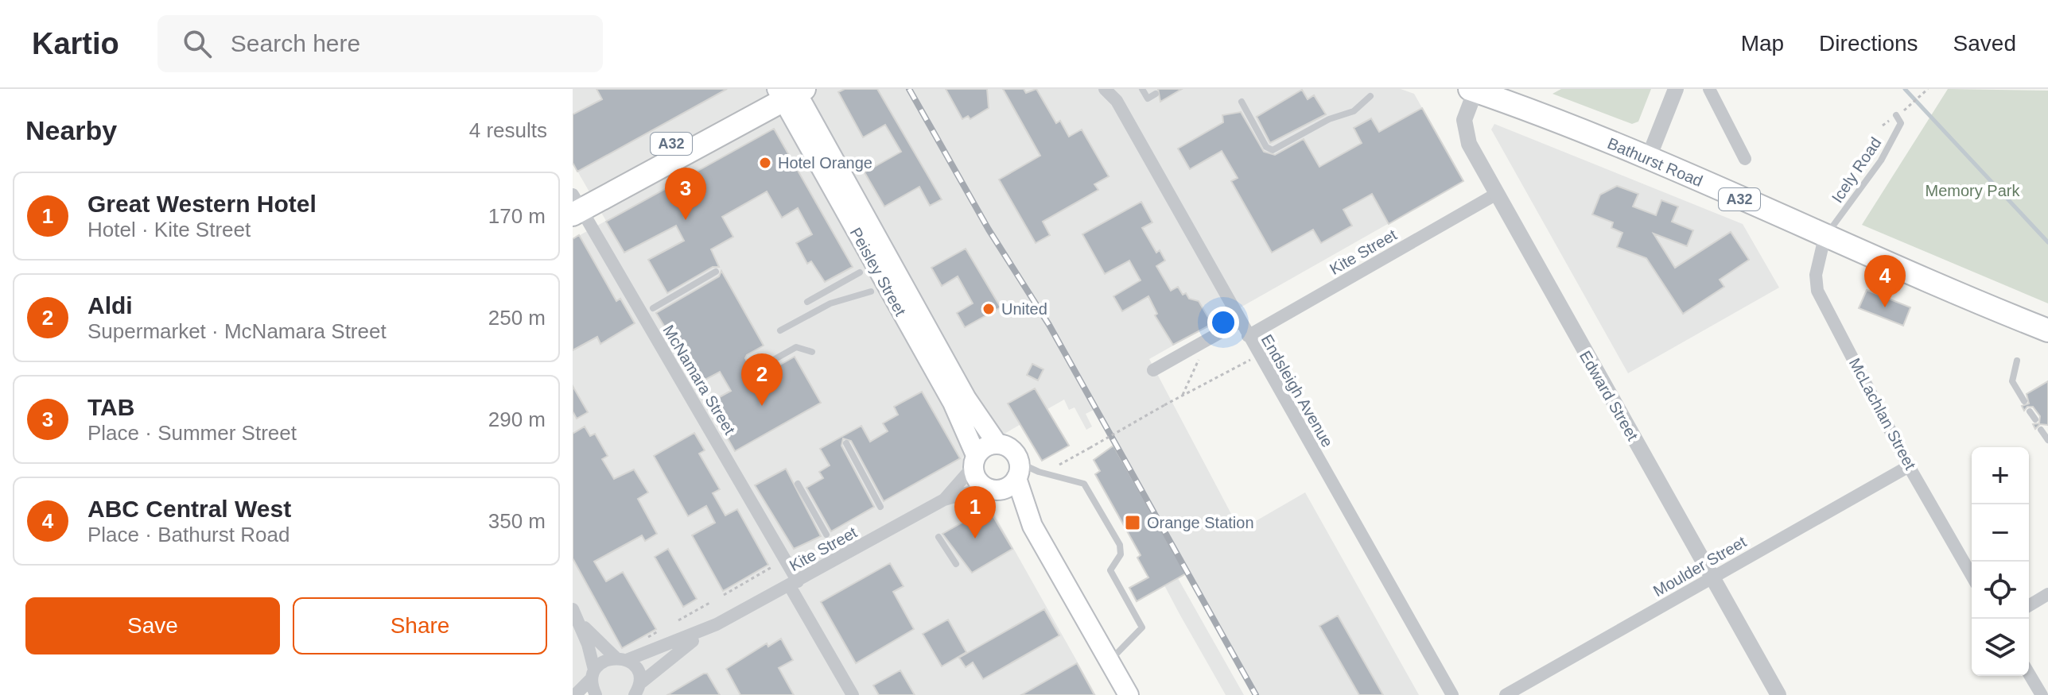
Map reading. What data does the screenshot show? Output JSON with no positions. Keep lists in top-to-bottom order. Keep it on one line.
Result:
{"streets":{"highway":["A32","Bathurst Road"],"main road":["Peisley Street"],"street":["Kite Street","McNamara Street","Endsleigh Avenue","Edward Street","McLachlan Street","Moulder Street"],"lane":["Icely Road"]},"crossings":[["A32","Peisley Street"],["A32","McNamara Street"],["Bathurst Road","Icely Road"],["Bathurst Road","Edward Street"],["Bathurst Road","McLachlan Street"],["Icely Road","McLachlan Street"],["Kite Street","Peisley Street"],["Kite Street","McNamara Street"],["Kite Street","Endsleigh Avenue"],["Kite Street","Edward Street"],["Edward Street","Moulder Street"],["McLachlan Street","Moulder Street"]],"parks":["Memory Park"],"places":{"other":["Hotel Orange","United"],"transit":["Orange Station"]},"page":{"header":"Kartio","search":"Search here","nav":["Map","Directions","Saved"],"heading":["Nearby","4 results"],"pins":["3","4","2","1"],"list":[{"mark":"1","name":"Great Western Hotel","note":"Hotel · Kite Street","value":"170 m"},{"mark":"2","name":"Aldi","note":"Supermarket · McNamara Street","value":"250 m"},{"mark":"3","name":"TAB","note":"Place · Summer Street","value":"290 m"},{"mark":"4","name":"ABC Central West","note":"Place · Bathurst Road","value":"350 m"}],"map_buttons":["+","−"],"buttons":["Save","Share"]}}
